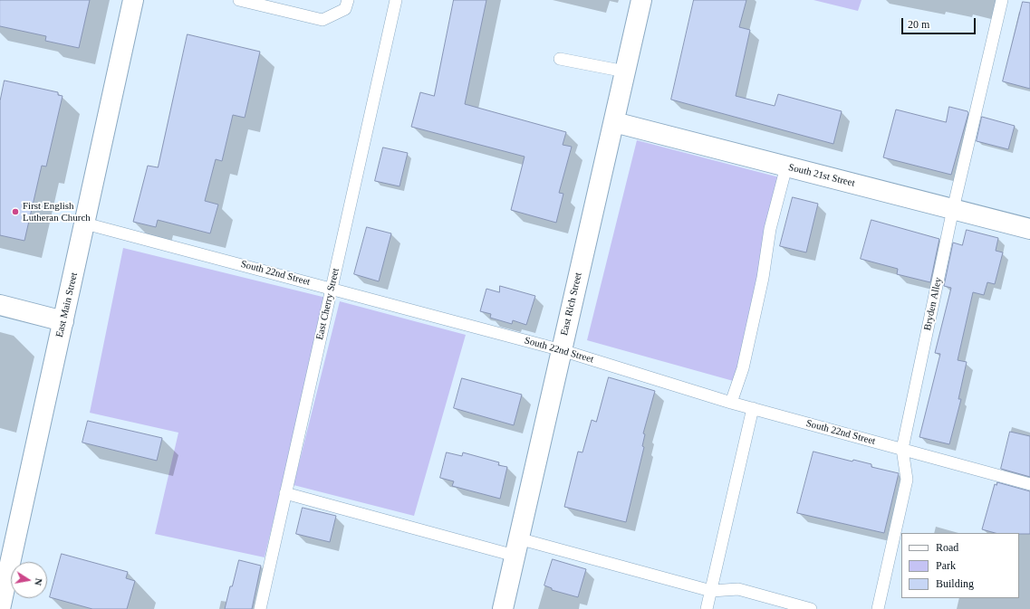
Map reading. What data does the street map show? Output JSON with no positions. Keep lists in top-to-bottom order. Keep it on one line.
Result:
{"streets":{"street":["South 21st Street","East Rich Street","East Main Street"],"lane":["South 22nd Street","East Cherry Street","Bryden Alley"]},"crossings":[["South 21st Street","East Rich Street"],["South 21st Street","Bryden Alley"],["South 22nd Street","East Cherry Street"],["South 22nd Street","East Rich Street"],["South 22nd Street","Bryden Alley"],["South 22nd Street","East Main Street"]],"places":["First English Lutheran Church"],"legend":["Road","Park","Building"],"scale_bar":"20 m","north":"right"}
